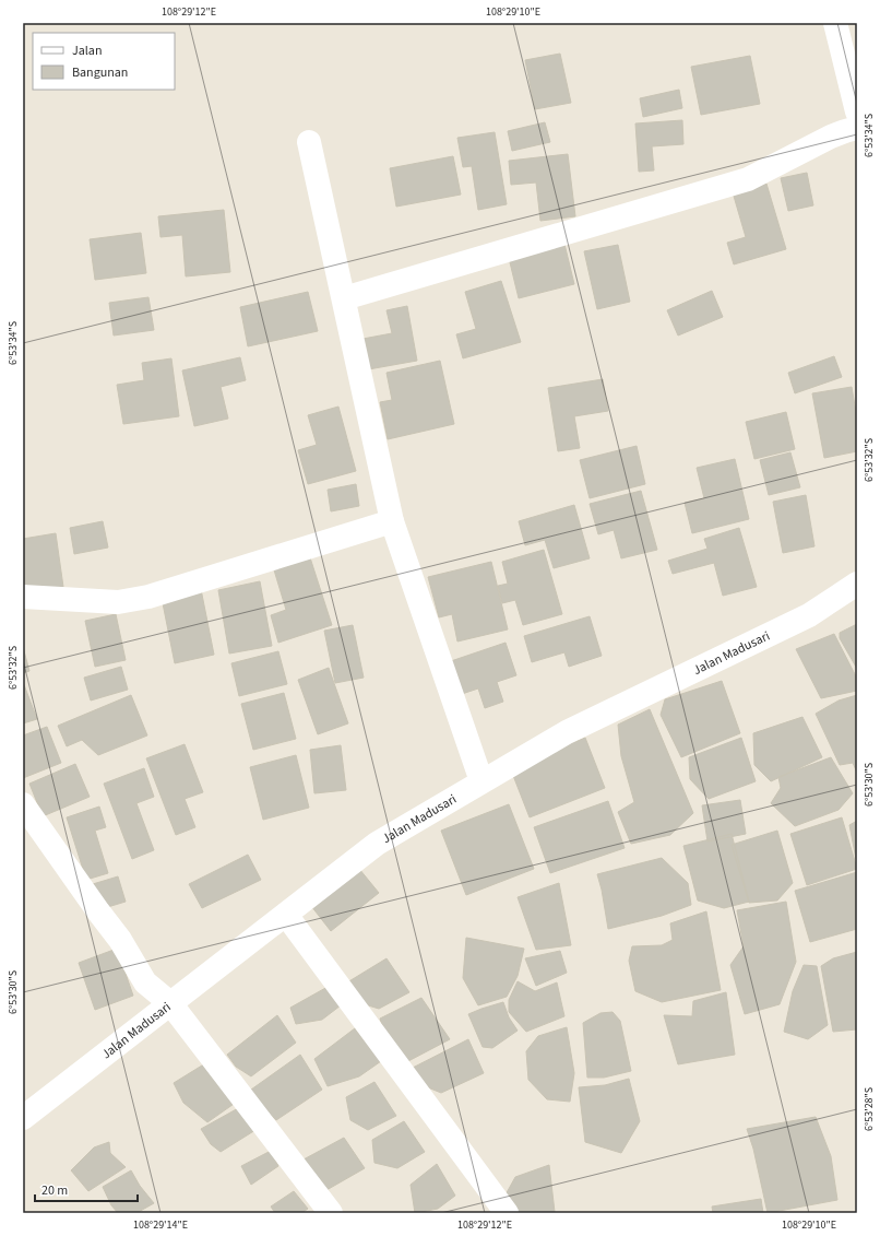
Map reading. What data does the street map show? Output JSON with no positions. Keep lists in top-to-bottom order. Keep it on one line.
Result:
{"streets":{"street":["Jalan Madusari"]},"legend":["Jalan","Bangunan"],"scale_bar":"20 m","coordinates":["108°29'12\"E","108°29'10\"E","6°53'34\"S","6°53'32\"S","6°53'30\"S","6°53'28\"S","108°29'14\"E"]}
